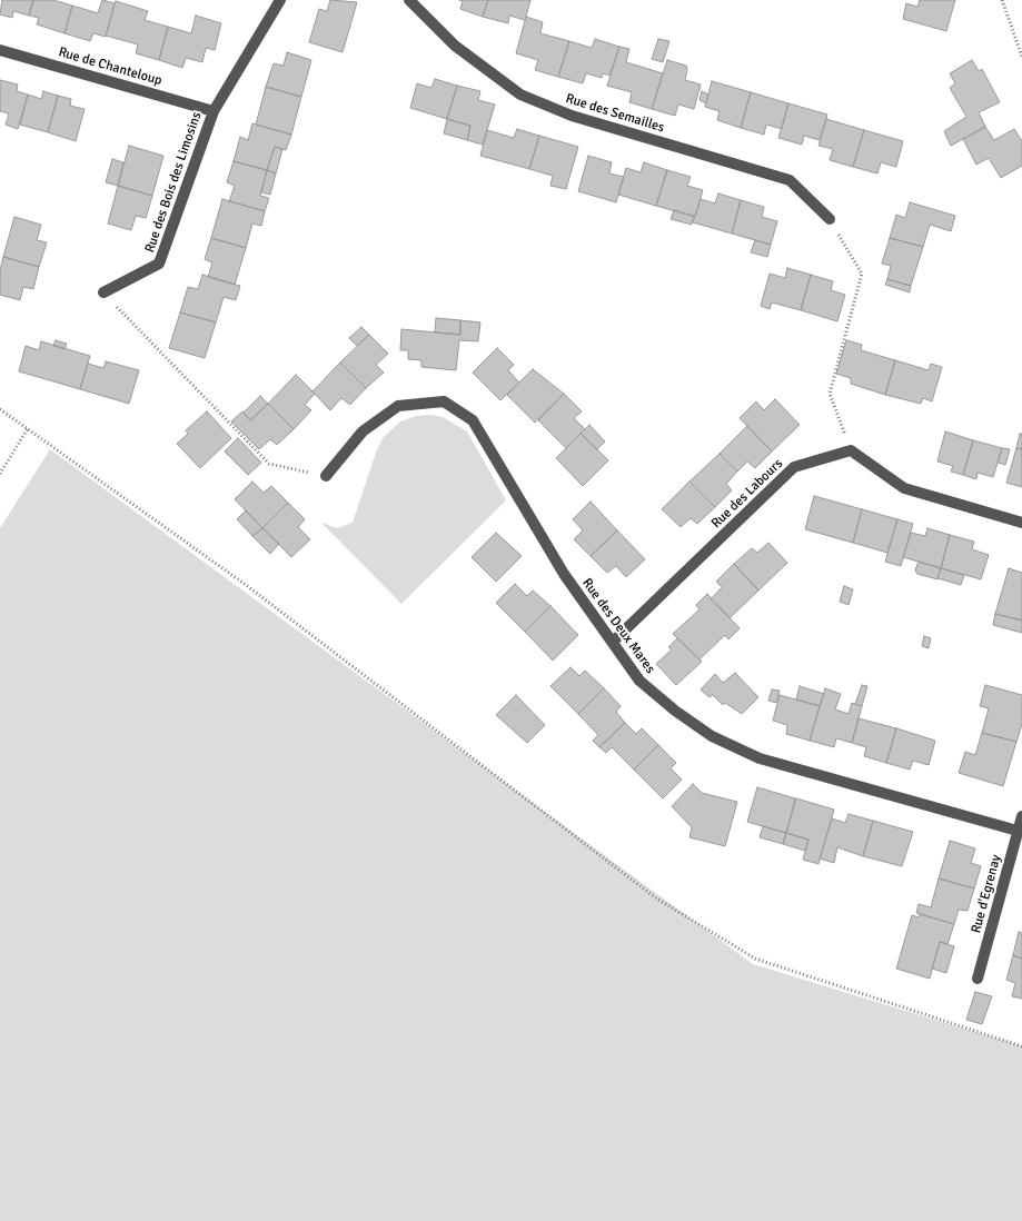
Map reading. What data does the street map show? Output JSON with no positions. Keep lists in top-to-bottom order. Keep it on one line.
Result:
{"streets":{"street":["Rue de Chanteloup","Rue des Semailles","Rue des Bois des Limosins","Rue des Labours","Rue des Deux Mares","Rue d'Egrenay"]},"crossings":[["Rue de Chanteloup","Rue des Bois des Limosins"],["Rue des Labours","Rue des Deux Mares"],["Rue des Deux Mares","Rue d'Egrenay"]]}
